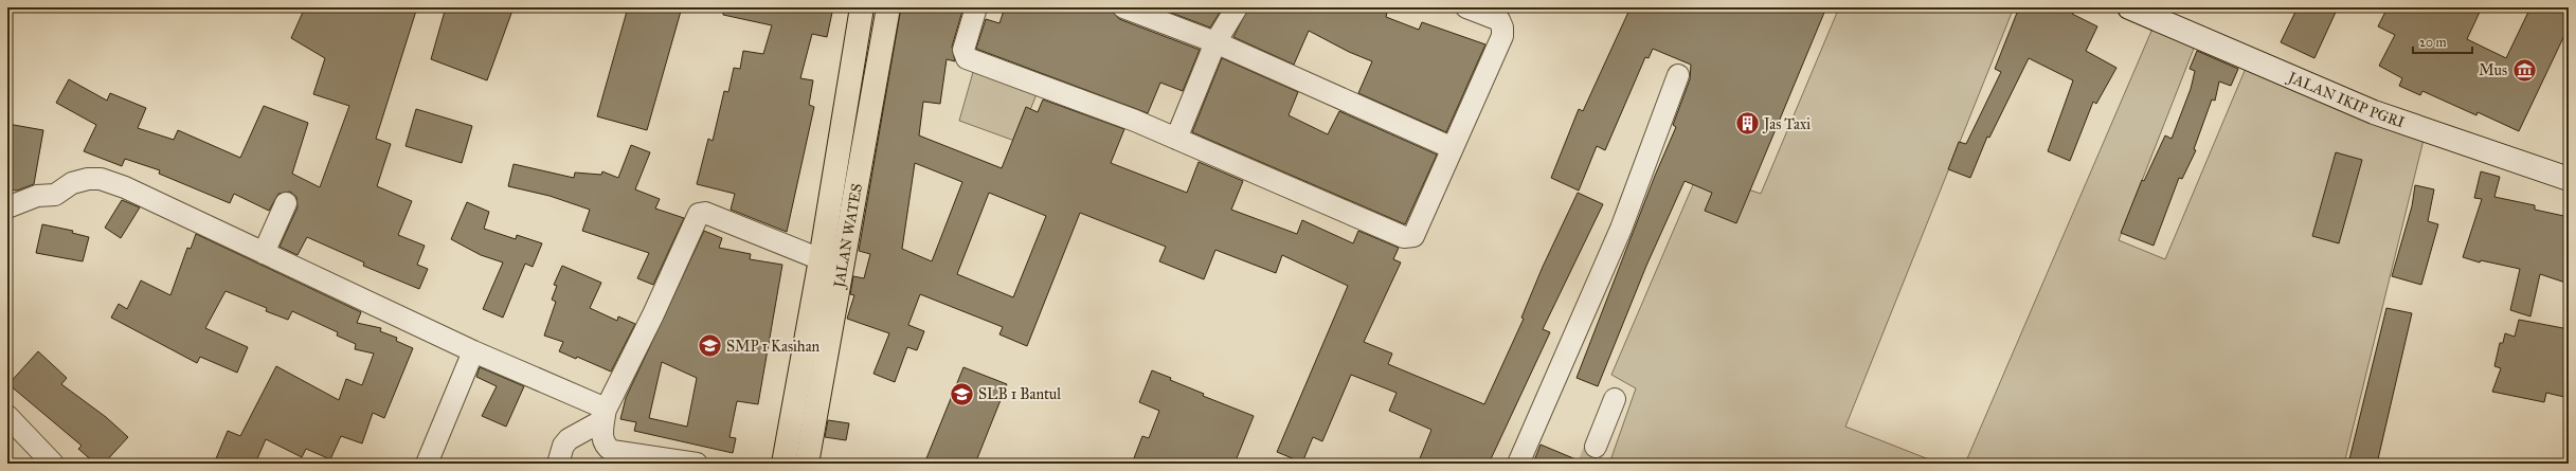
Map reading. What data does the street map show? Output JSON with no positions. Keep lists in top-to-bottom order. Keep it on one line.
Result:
{"streets":{"main road":["JALAN IKIP PGRI","JALAN WATES"]},"places":{"museum":["Mus"],"building":["Jas Taxi"],"school or university":["SMP 1 Kasihan","SLB 1 Bantul"]},"scale_bar":"20 m"}
